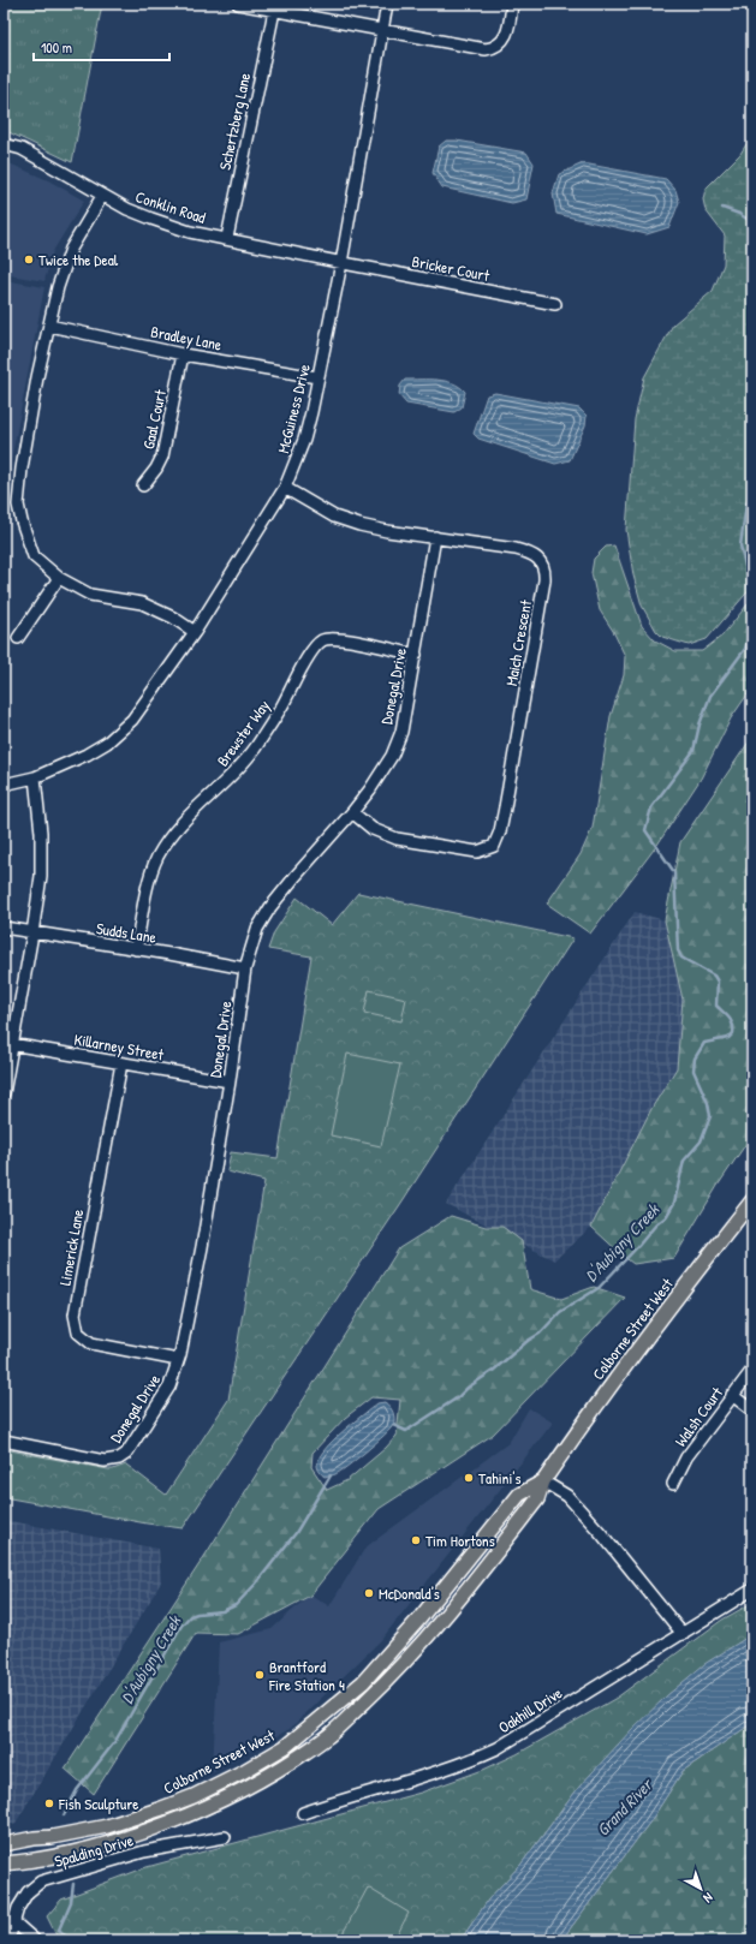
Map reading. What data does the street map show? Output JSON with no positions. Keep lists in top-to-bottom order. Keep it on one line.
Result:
{"streets":{"main road":["Colborne Street West"],"street":["Schertzberg Lane","Conklin Road","Bricker Court","Bradley Lane","McGuiness Drive","Gaal Court","Maich Crescent","Donegal Drive","Brewster Way","Sudds Lane","Killarney Street","Limerick Lane","Walsh Court","Oakhill Drive","Spalding Drive"]},"crossings":[["Schertzberg Lane","Conklin Road"],["Conklin Road","Bricker Court"],["Conklin Road","McGuiness Drive"],["Bricker Court","McGuiness Drive"],["Bradley Lane","McGuiness Drive"],["Bradley Lane","Gaal Court"],["McGuiness Drive","Maich Crescent"],["Maich Crescent","Donegal Drive"],["Donegal Drive","Brewster Way"],["Donegal Drive","Sudds Lane"],["Donegal Drive","Killarney Street"],["Donegal Drive","Limerick Lane"],["Brewster Way","Sudds Lane"],["Killarney Street","Limerick Lane"]],"water":["D'Aubigny Creek","Grand River"],"places":["Twice the Deal","Tahini's","Tim Hortons","McDonald's","Brantford Fire Station 4","Fish Sculpture"],"scale_bar":"100 m","north":"bottom right"}
